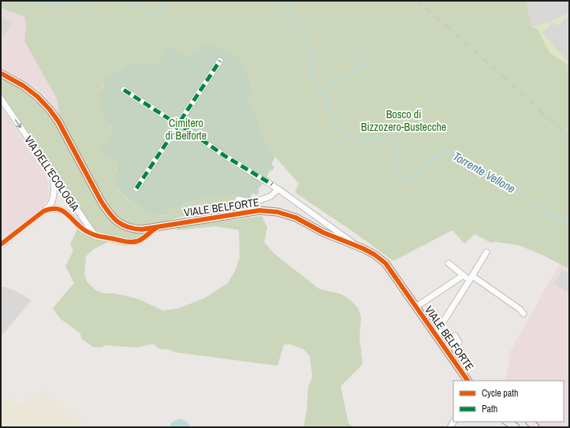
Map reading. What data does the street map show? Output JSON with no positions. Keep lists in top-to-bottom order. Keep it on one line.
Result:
{"streets":{"main road":["VIALE BELFORTE"],"street":["VIA DELL'ECOLOGIA"]},"one_way":["VIA DELL'ECOLOGIA"],"water":["Torrente Vellone"],"parks":["Bosco di Bizzozero-Bustecche","Cimitero di Belforte"],"legend":["Cycle path","Path"]}
